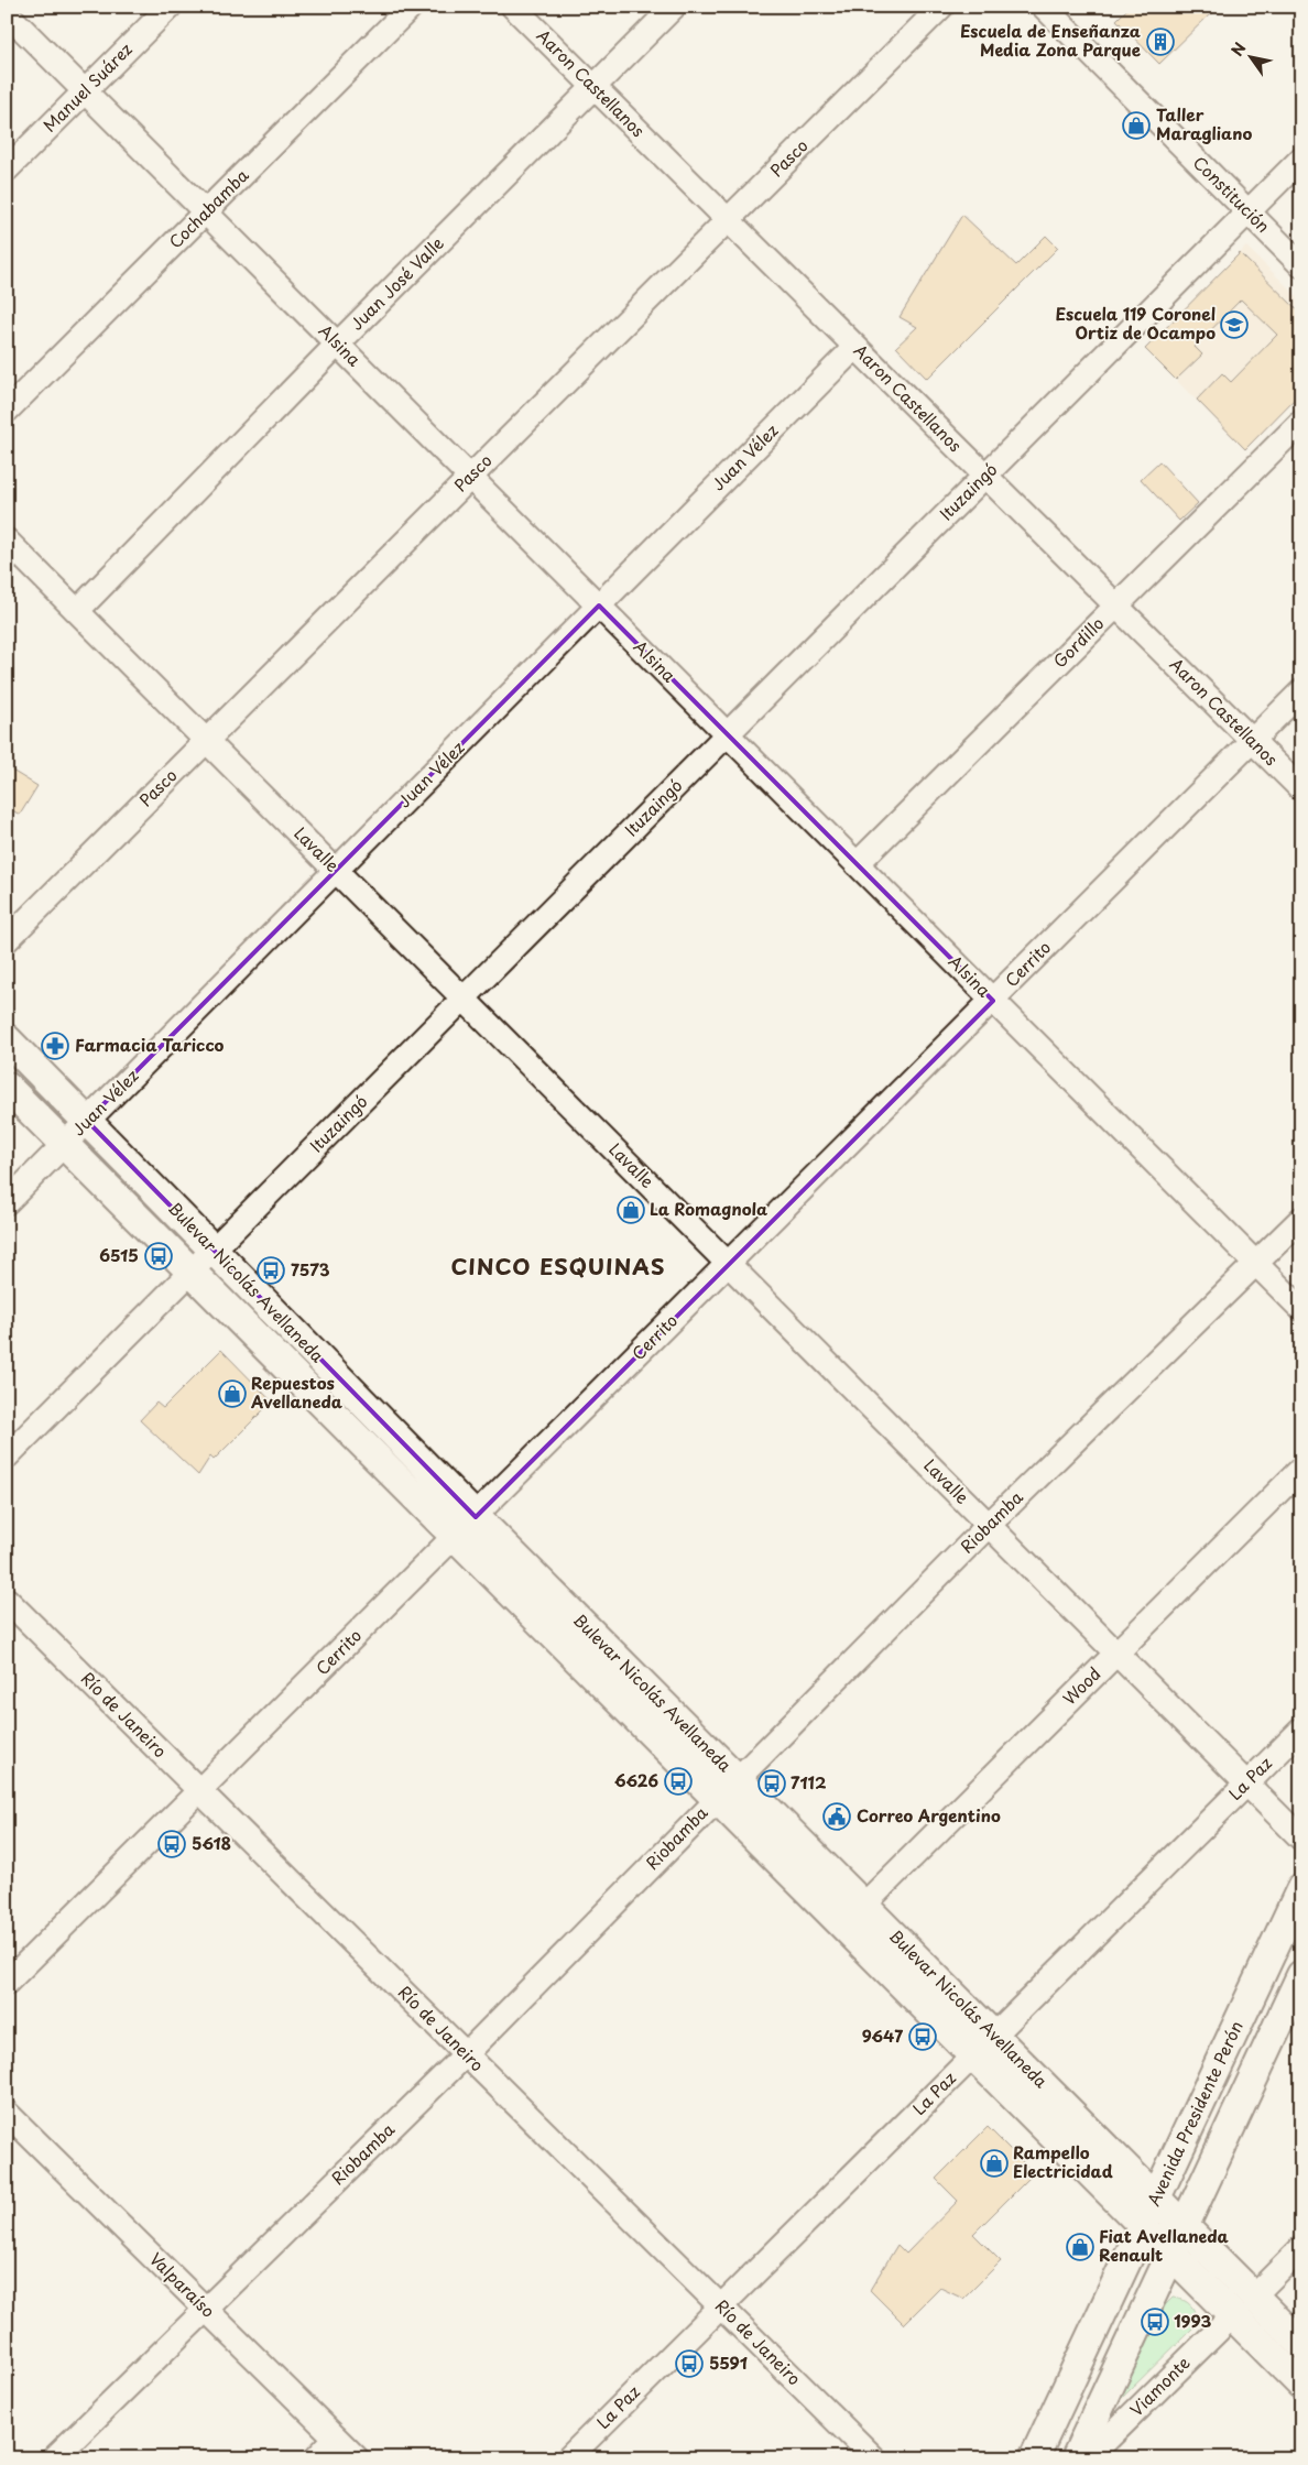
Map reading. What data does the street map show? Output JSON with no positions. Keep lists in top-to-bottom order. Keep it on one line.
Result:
{"streets":{"main road":["Bulevar Nicolás Avellaneda","Avenida Presidente Perón"],"street":["Aaron Castellanos","Manuel Suárez","Pasco","Constitución","Cochabamba","Juan José Valle","Alsina","Juan Vélez","Ituzaingó","Gordillo","Lavalle","Cerrito","Riobamba","Wood","Río de Janeiro","La Paz","Valparaíso","Viamonte"]},"crossings":[["Aaron Castellanos","Pasco"],["Aaron Castellanos","Juan José Valle"],["Aaron Castellanos","Juan Vélez"],["Aaron Castellanos","Ituzaingó"],["Aaron Castellanos","Gordillo"],["Aaron Castellanos","Cerrito"],["Manuel Suárez","Alsina"],["Pasco","Alsina"],["Pasco","Lavalle"],["Constitución","Ituzaingó"],["Cochabamba","Alsina"],["Juan José Valle","Alsina"],["Juan José Valle","Lavalle"],["Alsina","Juan Vélez"],["Alsina","Ituzaingó"],["Alsina","Gordillo"],["Alsina","Cerrito"],["Alsina","Riobamba"],["Juan Vélez","Lavalle"],["Juan Vélez","Bulevar Nicolás Avellaneda"],["Ituzaingó","Lavalle"],["Ituzaingó","Bulevar Nicolás Avellaneda"],["Lavalle","Cerrito"],["Lavalle","Riobamba"],["Lavalle","Wood"],["Lavalle","La Paz"],["Cerrito","Bulevar Nicolás Avellaneda"],["Cerrito","Río de Janeiro"],["Bulevar Nicolás Avellaneda","Riobamba"],["Bulevar Nicolás Avellaneda","Wood"],["Bulevar Nicolás Avellaneda","La Paz"],["Bulevar Nicolás Avellaneda","Avenida Presidente Perón"],["Bulevar Nicolás Avellaneda","Viamonte"],["Riobamba","Río de Janeiro"],["Riobamba","Valparaíso"],["Río de Janeiro","La Paz"]],"districts":["CINCO ESQUINAS"],"places":{"building":["Escuela de Enseñanza Media Zona Parque"],"shop":["Taller Maragliano","La Romagnola","Repuestos Avellaneda","Rampello Electricidad","Fiat Avellaneda Renault"],"school or university":["Escuela 119 Coronel Ortiz de Ocampo"],"pharmacy":["Farmacia Taricco"],"bus stop":["6515","7573","6626","7112","5618","9647","1993","5591"],"public building":["Correo Argentino"]},"north":"top left"}
